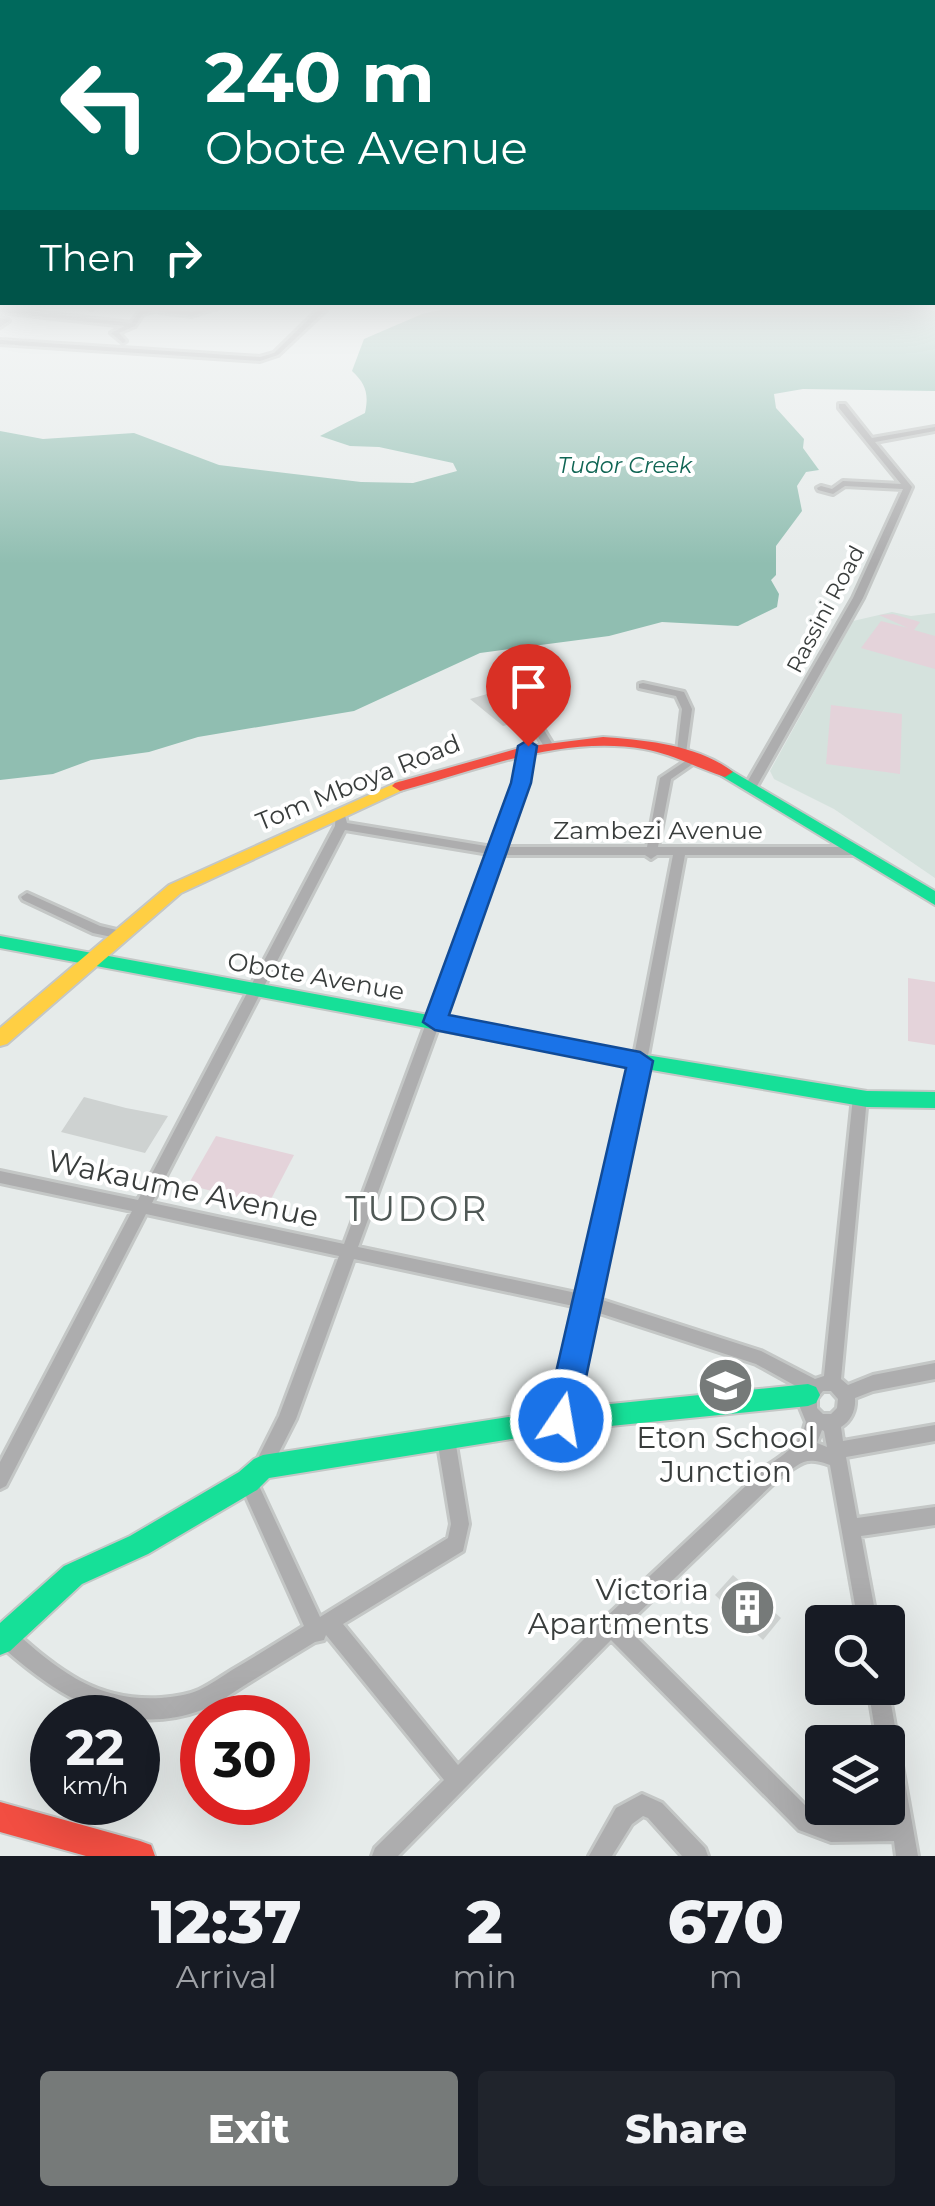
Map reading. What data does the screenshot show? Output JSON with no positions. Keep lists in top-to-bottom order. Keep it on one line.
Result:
{"streets":{"street":["Rassini Road","Tom Mboya Road","Zambezi Avenue","Obote Avenue","Wakaume Avenue"]},"crossings":[["Rassini Road","Tom Mboya Road"],["Tom Mboya Road","Zambezi Avenue"],["Tom Mboya Road","Obote Avenue"]],"districts":["TUDOR"],"water":["Tudor Creek"],"places":{"school or university":["Eton School Junction"],"building":["Victoria Apartments"]},"page":{"turn":["240 m","Obote Avenue"],"then":"Then","speed":"22 km/h","limit":"30","eta":["12:37","Arrival","2","min","670","m"],"buttons":["Exit","Share"]}}
